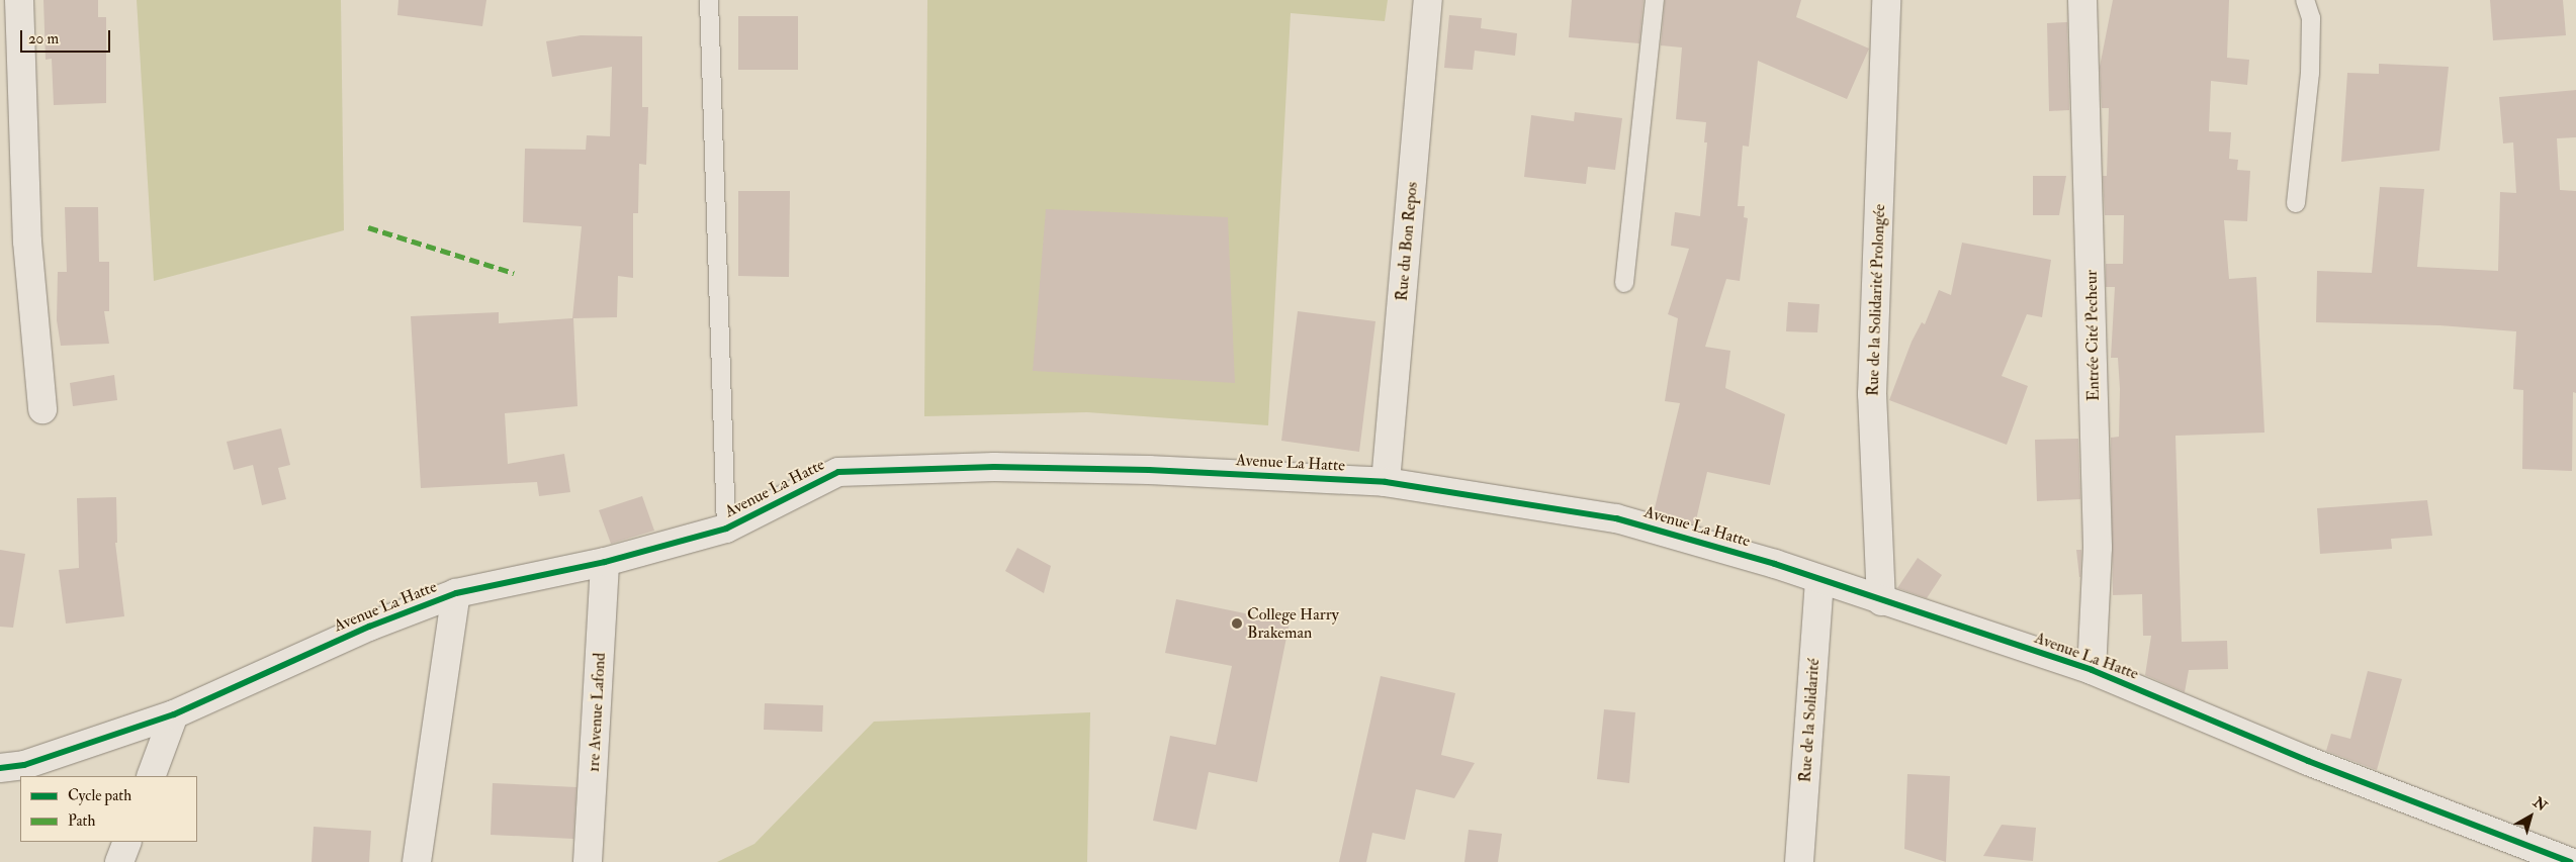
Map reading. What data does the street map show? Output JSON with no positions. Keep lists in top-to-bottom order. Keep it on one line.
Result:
{"streets":{"street":["Rue du Bon Repos","Rue de la Solidarité Prolongée","Entrée Cité Pecheur","Avenue La Hatte","1re Avenue Lafond","Rue de la Solidarité"]},"crossings":[["Rue du Bon Repos","Avenue La Hatte"],["Rue de la Solidarité Prolongée","Avenue La Hatte"],["Entrée Cité Pecheur","Avenue La Hatte"],["Avenue La Hatte","1re Avenue Lafond"],["Avenue La Hatte","Rue de la Solidarité"]],"places":["College Harry Brakeman"],"legend":["Cycle path","Path"],"scale_bar":"20 m","north":"top right"}
